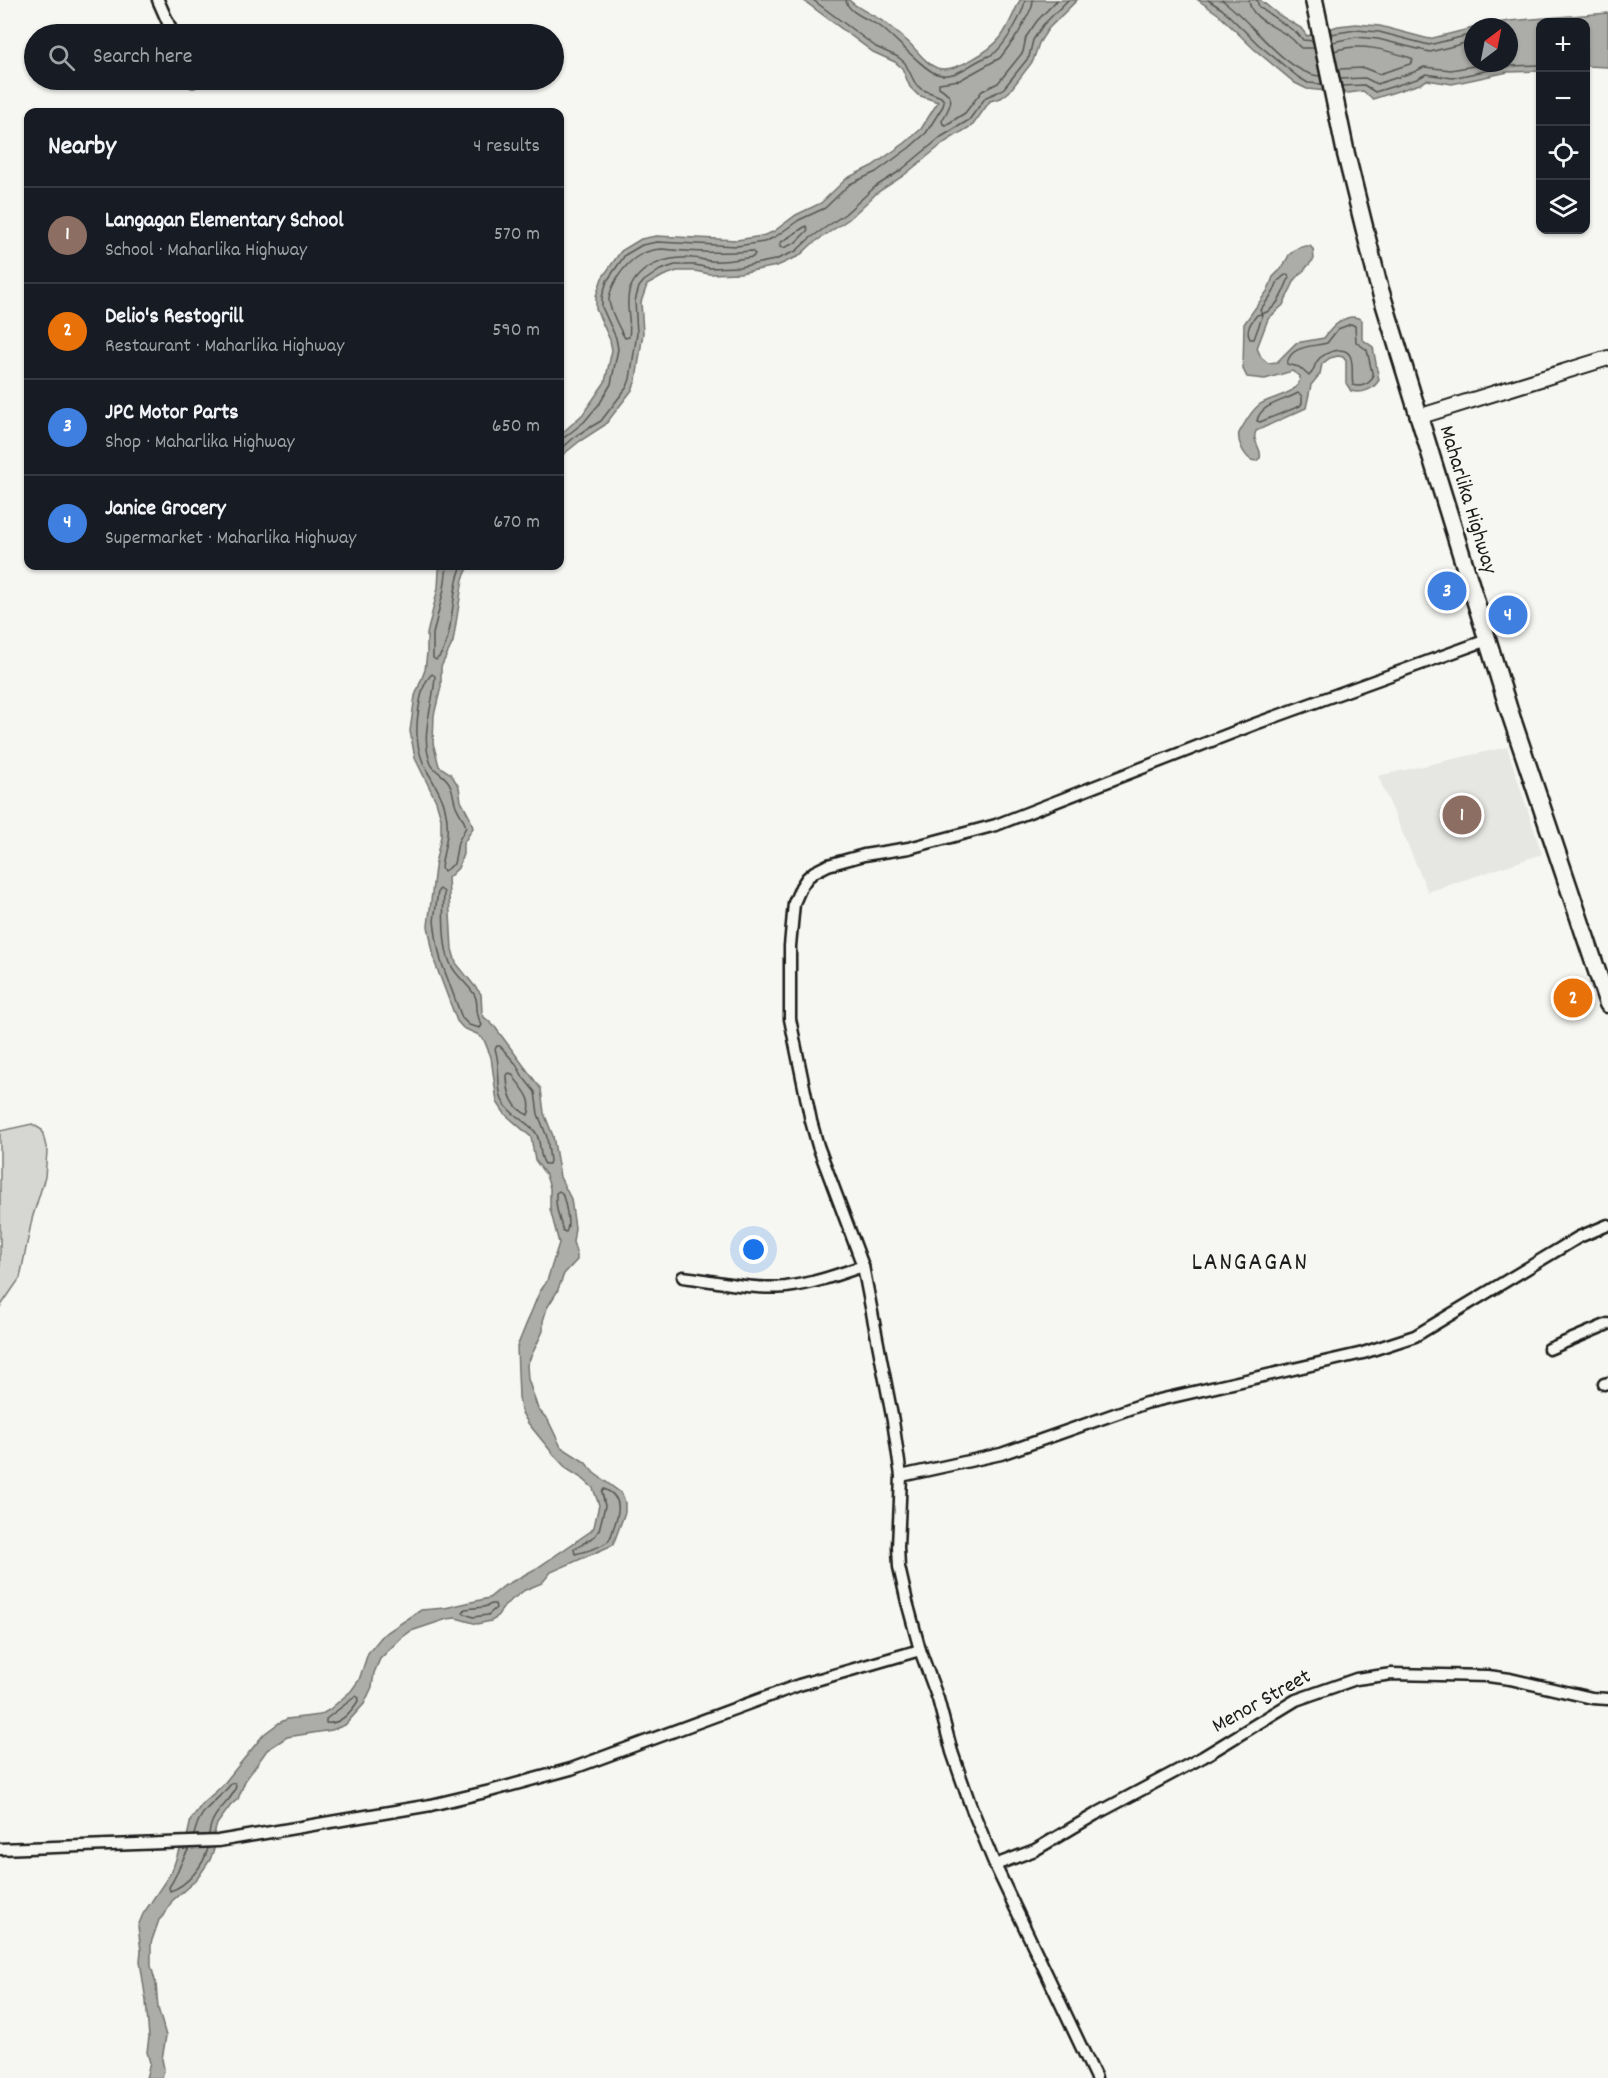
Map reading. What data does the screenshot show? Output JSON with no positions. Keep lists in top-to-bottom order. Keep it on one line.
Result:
{"streets":{"highway":["Maharlika Highway"],"street":["Menor Street"]},"districts":["LANGAGAN"],"north":"top right","page":{"map_buttons":["+","−"],"search":"Search here","heading":["Nearby","4 results"],"list":[{"mark":"1","name":"Langagan Elementary School","note":"School · Maharlika Highway","value":"570 m"},{"mark":"2","name":"Delio's Restogrill","note":"Restaurant · Maharlika Highway","value":"590 m"},{"mark":"3","name":"JPC Motor Parts","note":"Shop · Maharlika Highway","value":"650 m"},{"mark":"4","name":"Janice Grocery","note":"Supermarket · Maharlika Highway","value":"670 m"}],"pins":["3","4","1","2"]}}
